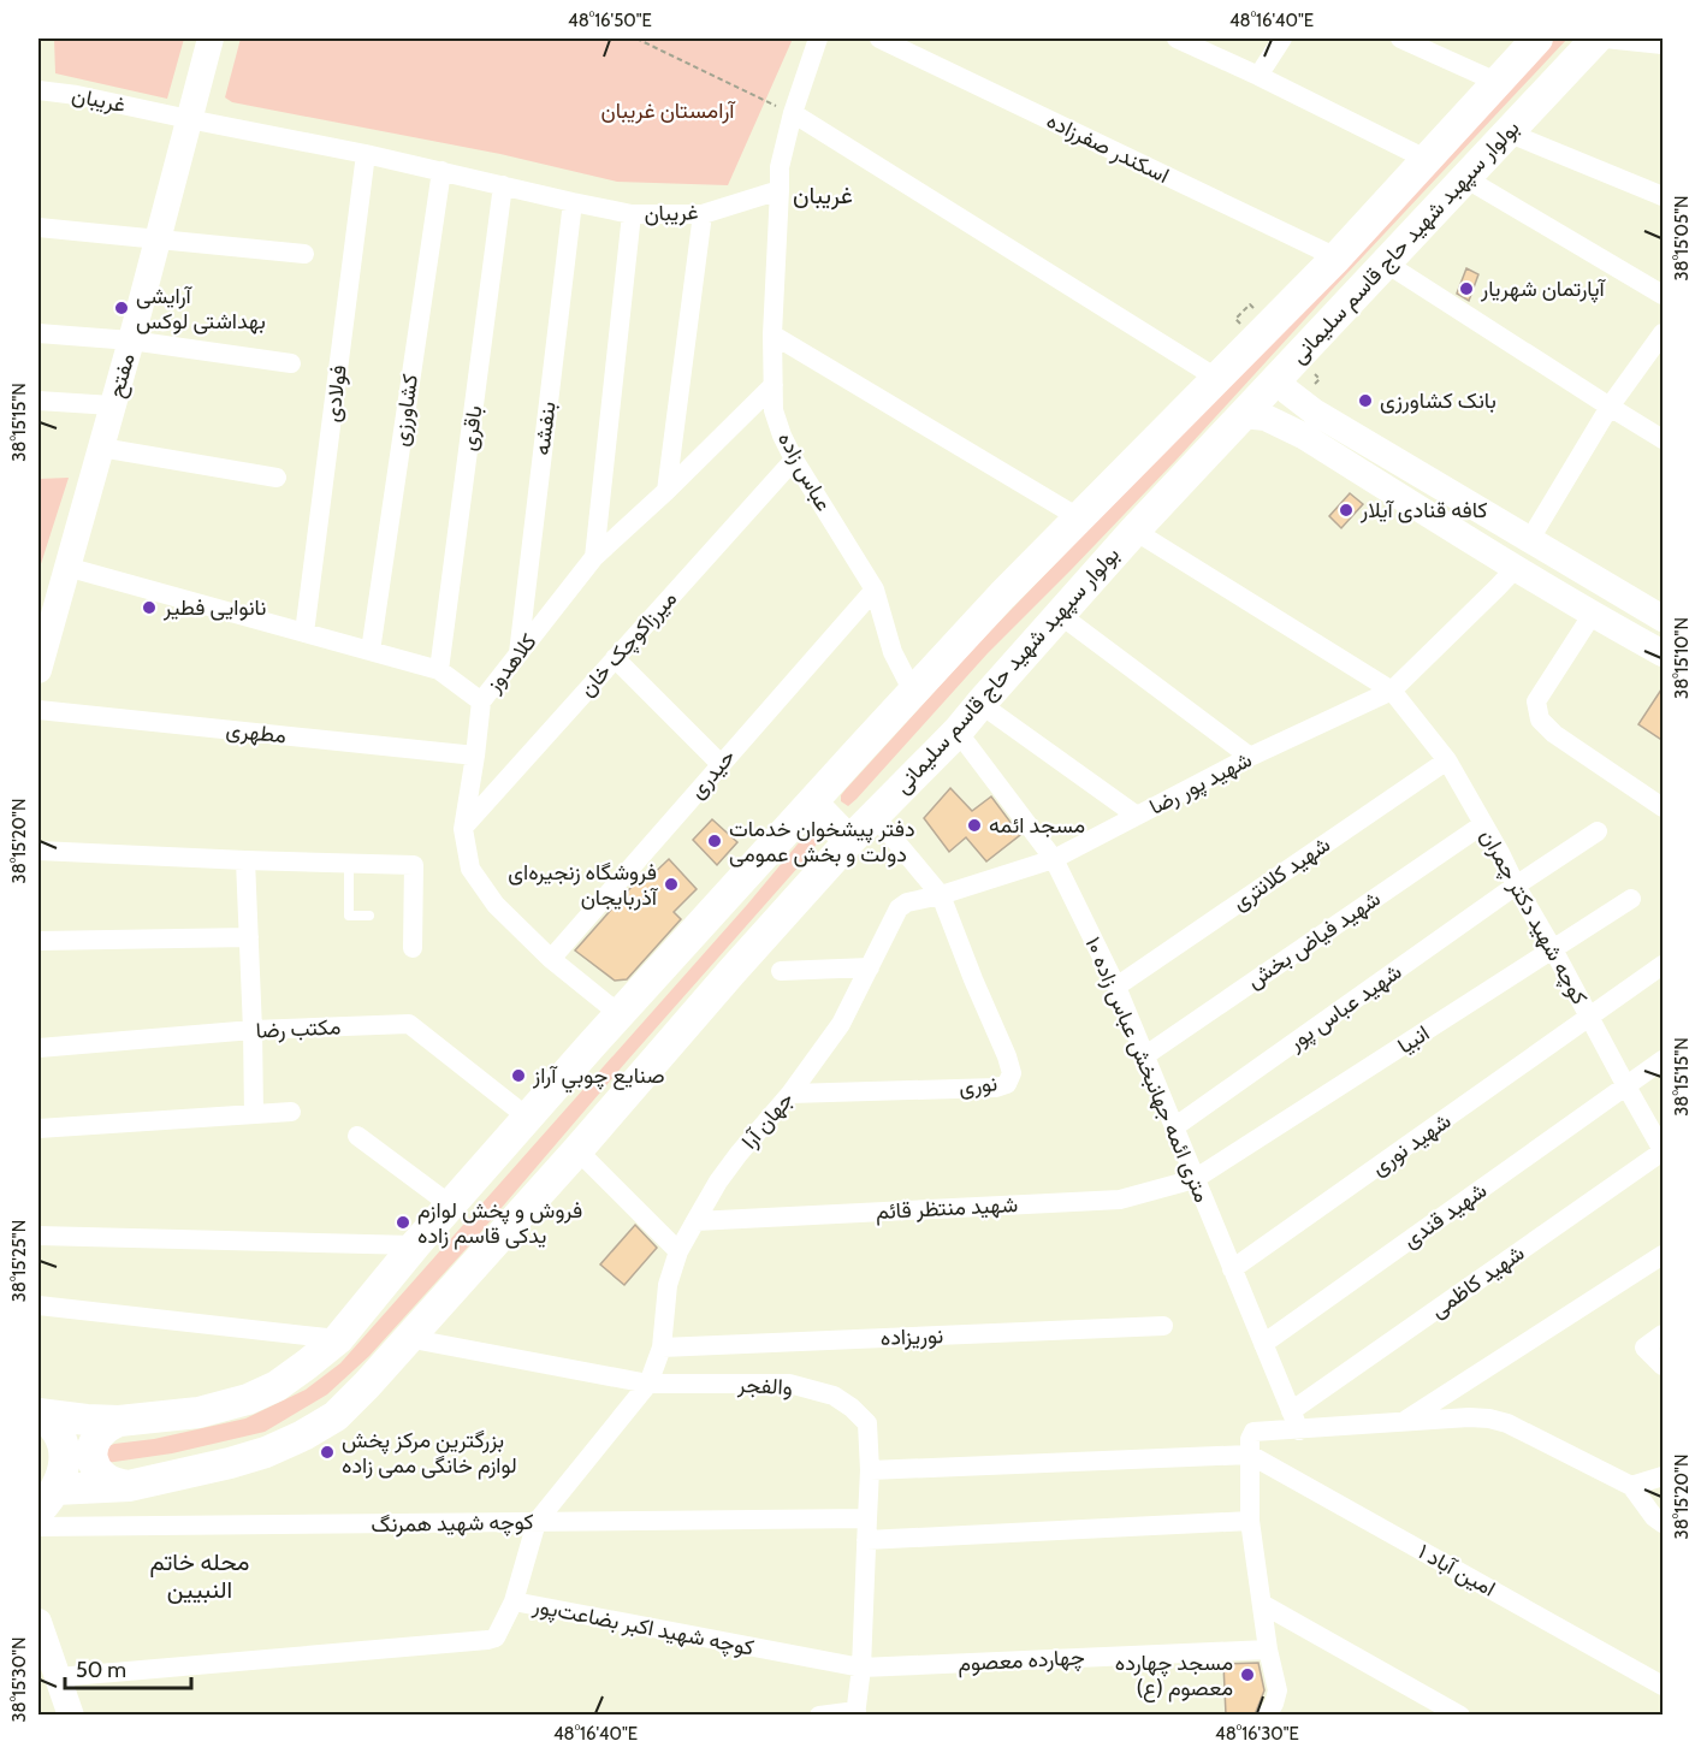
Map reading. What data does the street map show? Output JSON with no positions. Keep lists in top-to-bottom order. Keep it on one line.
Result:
{"streets":{"main road":["بولوار سپهبد شهید حاج قاسم سلیمانی","مفتح"],"street":["غریبان","اسکندر صفرزاده","فولادی","کشاورزی","باقری","بنفشه","عباس زاده","میرزاکوچک خان","کلاهدوز","مطهری","حیدری","شهید پور رضا","شهید کلانتری","کوچه شهید دکتر چمران","شهید فیاض بخش","شهید عباس پور","مکتب رضا","انبیا","۱۰ متری ائمه جهانبخش عباس زاده","نوری","جهان آرا","شهید نوری","شهید منتظر قائم","شهید قندی","شهید کاظمی","نوریزاده","والفجر","کوچه شهید همرنگ","۱ امین آباد","کوچه شهید اکبر بضاعت‌پور","چهارده معصوم"]},"crossings":[["غریبان","مفتح"],["غریبان","فولادی"],["غریبان","کشاورزی"],["غریبان","باقری"],["غریبان","بنفشه"],["غریبان","عباس زاده"],["اسکندر صفرزاده","بولوار سپهبد شهید حاج قاسم سلیمانی"],["بولوار سپهبد شهید حاج قاسم سلیمانی","عباس زاده"],["بولوار سپهبد شهید حاج قاسم سلیمانی","کلاهدوز"],["بولوار سپهبد شهید حاج قاسم سلیمانی","کوچه شهید دکتر چمران"],["بولوار سپهبد شهید حاج قاسم سلیمانی","مکتب رضا"],["بولوار سپهبد شهید حاج قاسم سلیمانی","۱۰ متری ائمه جهانبخش عباس زاده"],["بولوار سپهبد شهید حاج قاسم سلیمانی","والفجر"],["بنفشه","کلاهدوز"],["عباس زاده","میرزاکوچک خان"],["عباس زاده","کلاهدوز"],["عباس زاده","حیدری"],["میرزاکوچک خان","کلاهدوز"],["کلاهدوز","مطهری"],["کلاهدوز","حیدری"],["شهید پور رضا","کوچه شهید دکتر چمران"],["شهید پور رضا","۱۰ متری ائمه جهانبخش عباس زاده"],["شهید پور رضا","نوری"],["شهید پور رضا","جهان آرا"],["شهید کلانتری","کوچه شهید دکتر چمران"],["شهید کلانتری","۱۰ متری ائمه جهانبخش عباس زاده"],["کوچه شهید دکتر چمران","شهید فیاض بخش"],["کوچه شهید دکتر چمران","شهید عباس پور"],["کوچه شهید دکتر چمران","انبیا"],["کوچه شهید دکتر چمران","شهید نوری"],["کوچه شهید دکتر چمران","شهید قندی"],["کوچه شهید دکتر چمران","شهید کاظمی"],["شهید فیاض بخش","۱۰ متری ائمه جهانبخش عباس زاده"],["شهید عباس پور","۱۰ متری ائمه جهانبخش عباس زاده"],["انبیا","۱۰ متری ائمه جهانبخش عباس زاده"],["انبیا","شهید منتظر قائم"],["۱۰ متری ائمه جهانبخش عباس زاده","شهید نوری"],["۱۰ متری ائمه جهانبخش عباس زاده","شهید منتظر قائم"],["۱۰ متری ائمه جهانبخش عباس زاده","شهید قندی"],["۱۰ متری ائمه جهانبخش عباس زاده","شهید کاظمی"],["نوری","جهان آرا"],["جهان آرا","شهید منتظر قائم"],["جهان آرا","نوریزاده"],["جهان آرا","والفجر"],["جهان آرا","کوچه شهید همرنگ"],["والفجر","کوچه شهید همرنگ"],["والفجر","کوچه شهید اکبر بضاعت‌پور"],["والفجر","چهارده معصوم"],["کوچه شهید اکبر بضاعت‌پور","چهارده معصوم"]],"districts":["غریبان","محله خاتم النبیین"],"parks":["آرامستان غریبان"],"places":["آپارتمان شهریار","آرایشی بهداشتی لوکس","بانک کشاورزی","کافه قنادی آیلار","نانوایی فطیر","مسجد ائمه","دفتر پیشخوان خدمات دولت و بخش عمومی","فروشگاه زنجیره‌ای آذربایجان","صنايع چوبي آراز","فروش و پخش لوازم یدکی قاسم زاده","بزرگترین مرکز پخش لوازم خانگی ممی زاده","مسجد چهارده معصوم (ع)"],"scale_bar":"50 m","coordinates":["48°16'50\"E","48°16'40\"E","38°15'05\"N","38°15'15\"N","38°15'10\"N","38°15'20\"N","38°15'25\"N","38°15'30\"N","48°16'30\"E"]}
